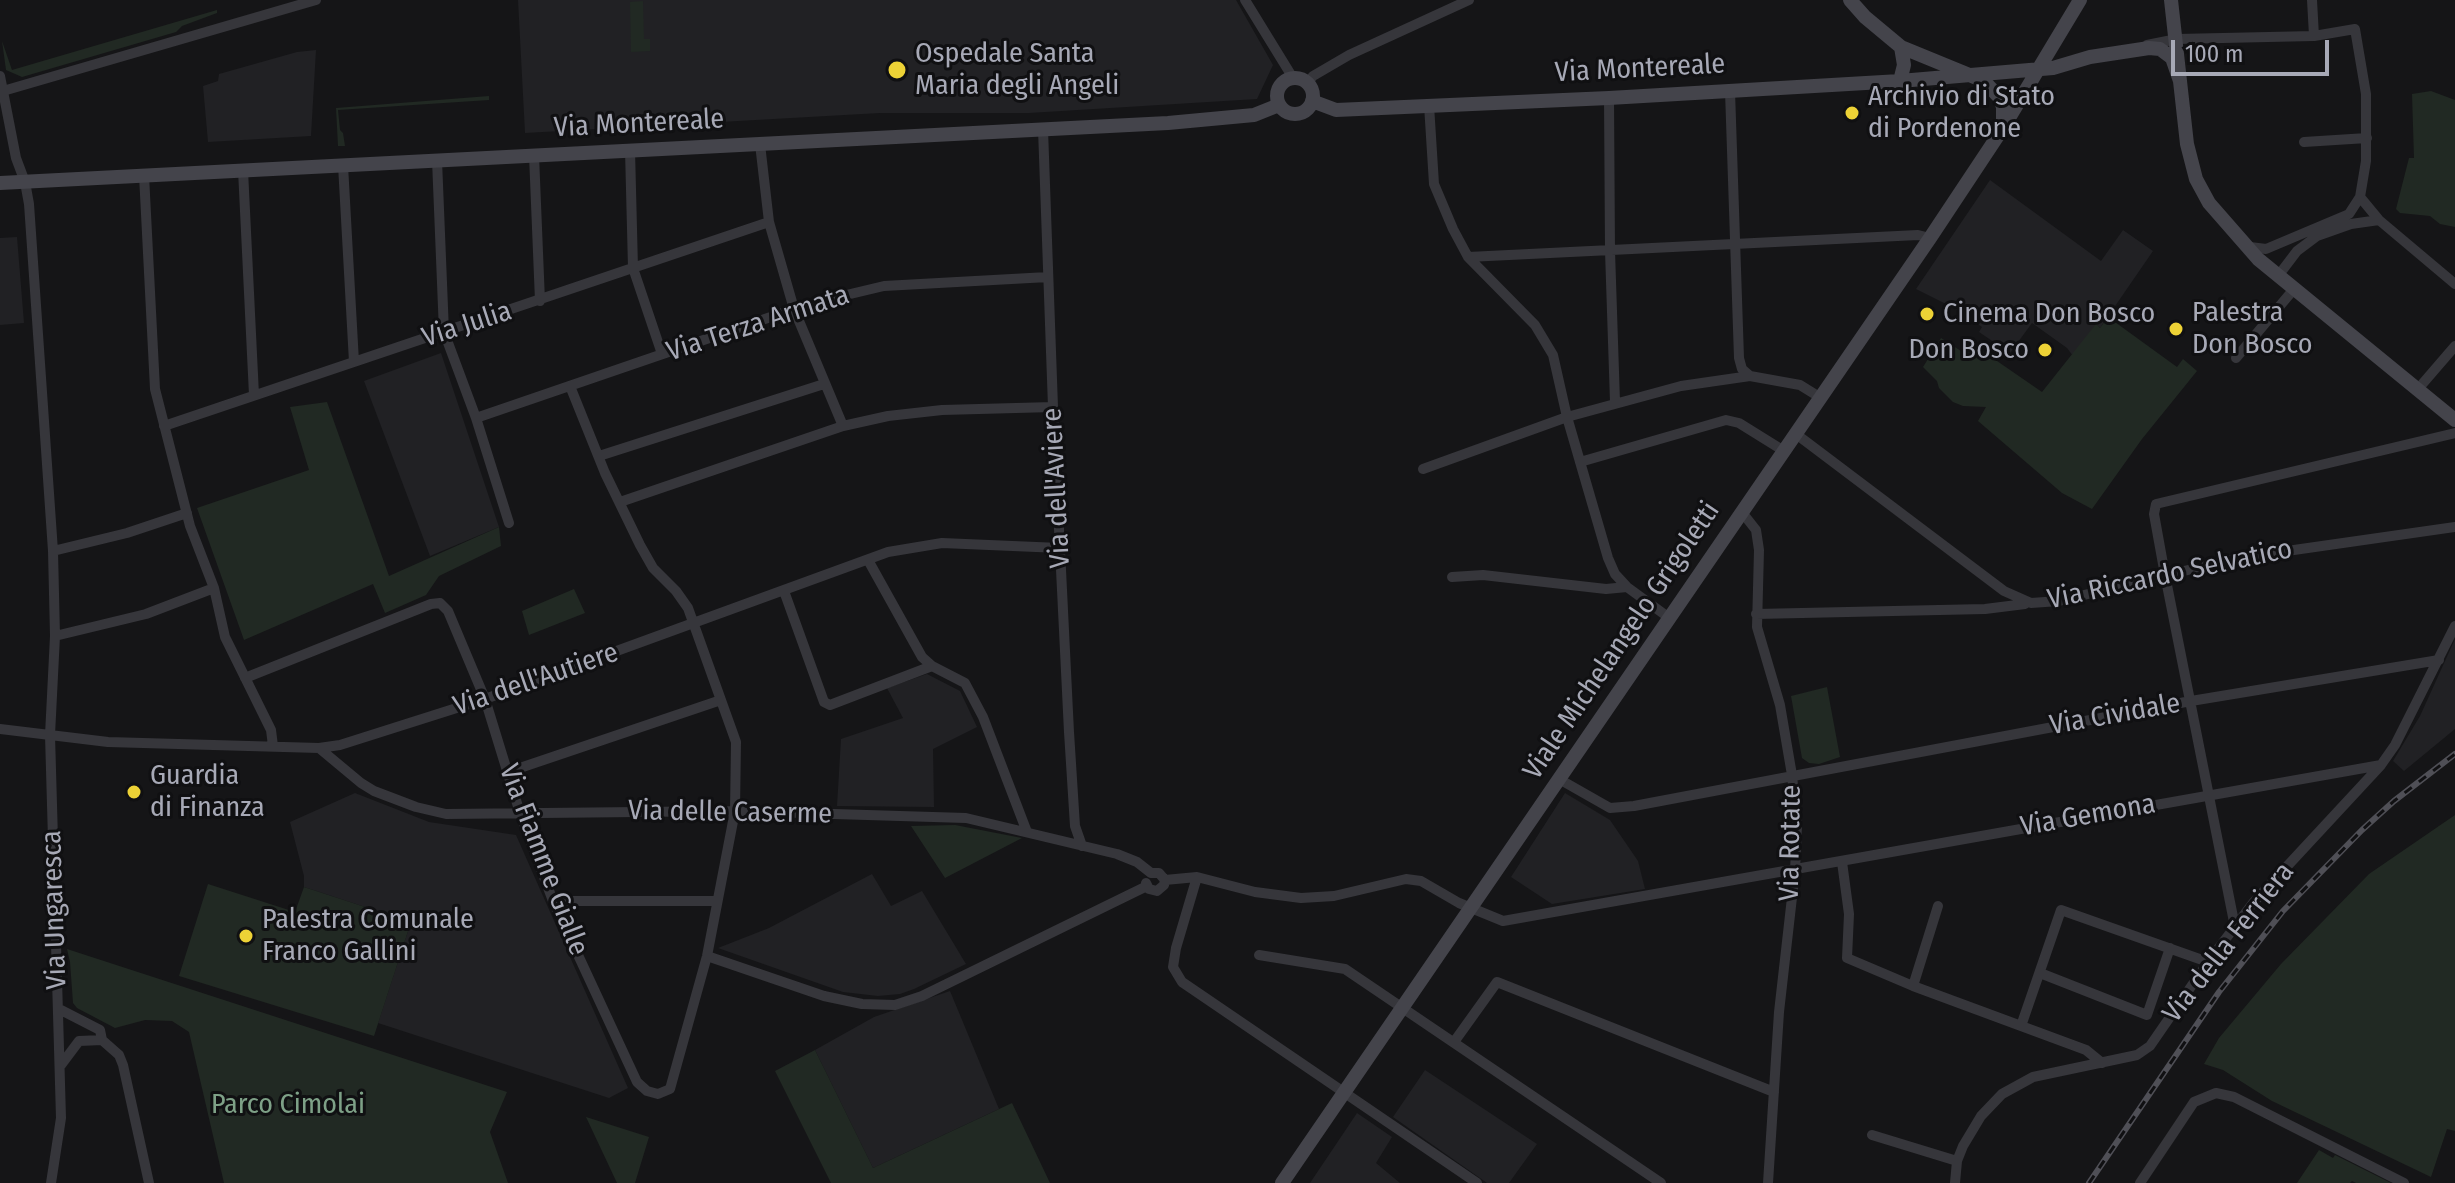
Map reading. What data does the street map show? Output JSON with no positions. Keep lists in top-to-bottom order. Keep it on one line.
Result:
{"streets":{"main road":["Via Montereale","Viale Michelangelo Grigoletti"],"street":["Via Terza Armata","Via Julia","Via dell'Aviere","Via Riccardo Selvatico","Via dell'Autiere","Via Cividale","Via delle Caserme","Via Gemona","Via Rotate","Via Fiamme Gialle","Via Ungaresca","Via della Ferriera"]},"crossings":[["Via Montereale","Via dell'Aviere"],["Via Montereale","Viale Michelangelo Grigoletti"],["Via Montereale","Via Ungaresca"],["Via Terza Armata","Via dell'Aviere"],["Via dell'Aviere","Via dell'Autiere"],["Via dell'Aviere","Via delle Caserme"],["Via Riccardo Selvatico","Viale Michelangelo Grigoletti"],["Viale Michelangelo Grigoletti","Via Cividale"],["Viale Michelangelo Grigoletti","Via Gemona"],["Viale Michelangelo Grigoletti","Via Rotate"],["Via dell'Autiere","Via delle Caserme"],["Via dell'Autiere","Via Fiamme Gialle"],["Via dell'Autiere","Via Ungaresca"],["Via Cividale","Via Rotate"],["Via Cividale","Via della Ferriera"],["Via delle Caserme","Via Fiamme Gialle"],["Via Gemona","Via Rotate"],["Via Gemona","Via della Ferriera"]],"parks":["Parco Cimolai"],"places":["Ospedale Santa Maria degli Angeli","Archivio di Stato di Pordenone","Cinema Don Bosco","Palestra Don Bosco","Don Bosco","Guardia di Finanza","Palestra Comunale Franco Gallini"],"scale_bar":"100 m"}
